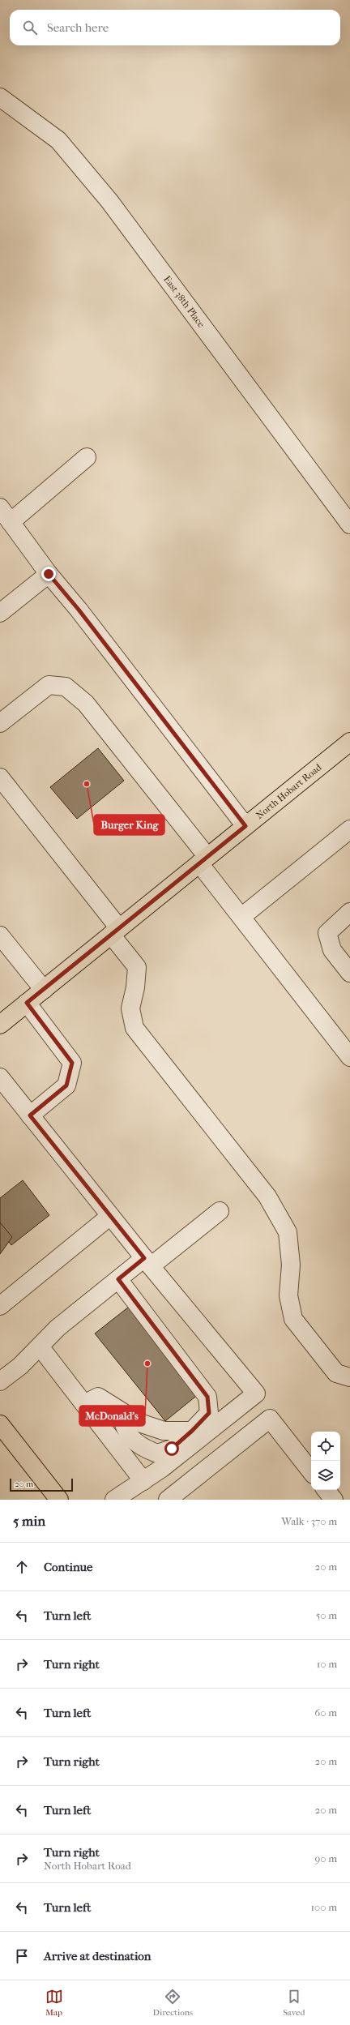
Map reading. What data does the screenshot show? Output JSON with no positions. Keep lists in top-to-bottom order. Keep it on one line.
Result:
{"streets":{"main road":["North Hobart Road"],"street":["East 38th Place"]},"places":["Burger King","McDonald's"],"scale_bar":"20 m","page":{"search":"Search here","scale":"20 m","heading":["5 min","Walk · 370 m"],"list":[["Continue","20 m"],["Turn left","50 m"],["Turn right","10 m"],["Turn left","60 m"],["Turn right","20 m"],["Turn left","20 m"],["Turn right","North Hobart Road","90 m"],["Turn left","100 m"],"Arrive at destination"],"nav":["Map","Directions","Saved"]}}
